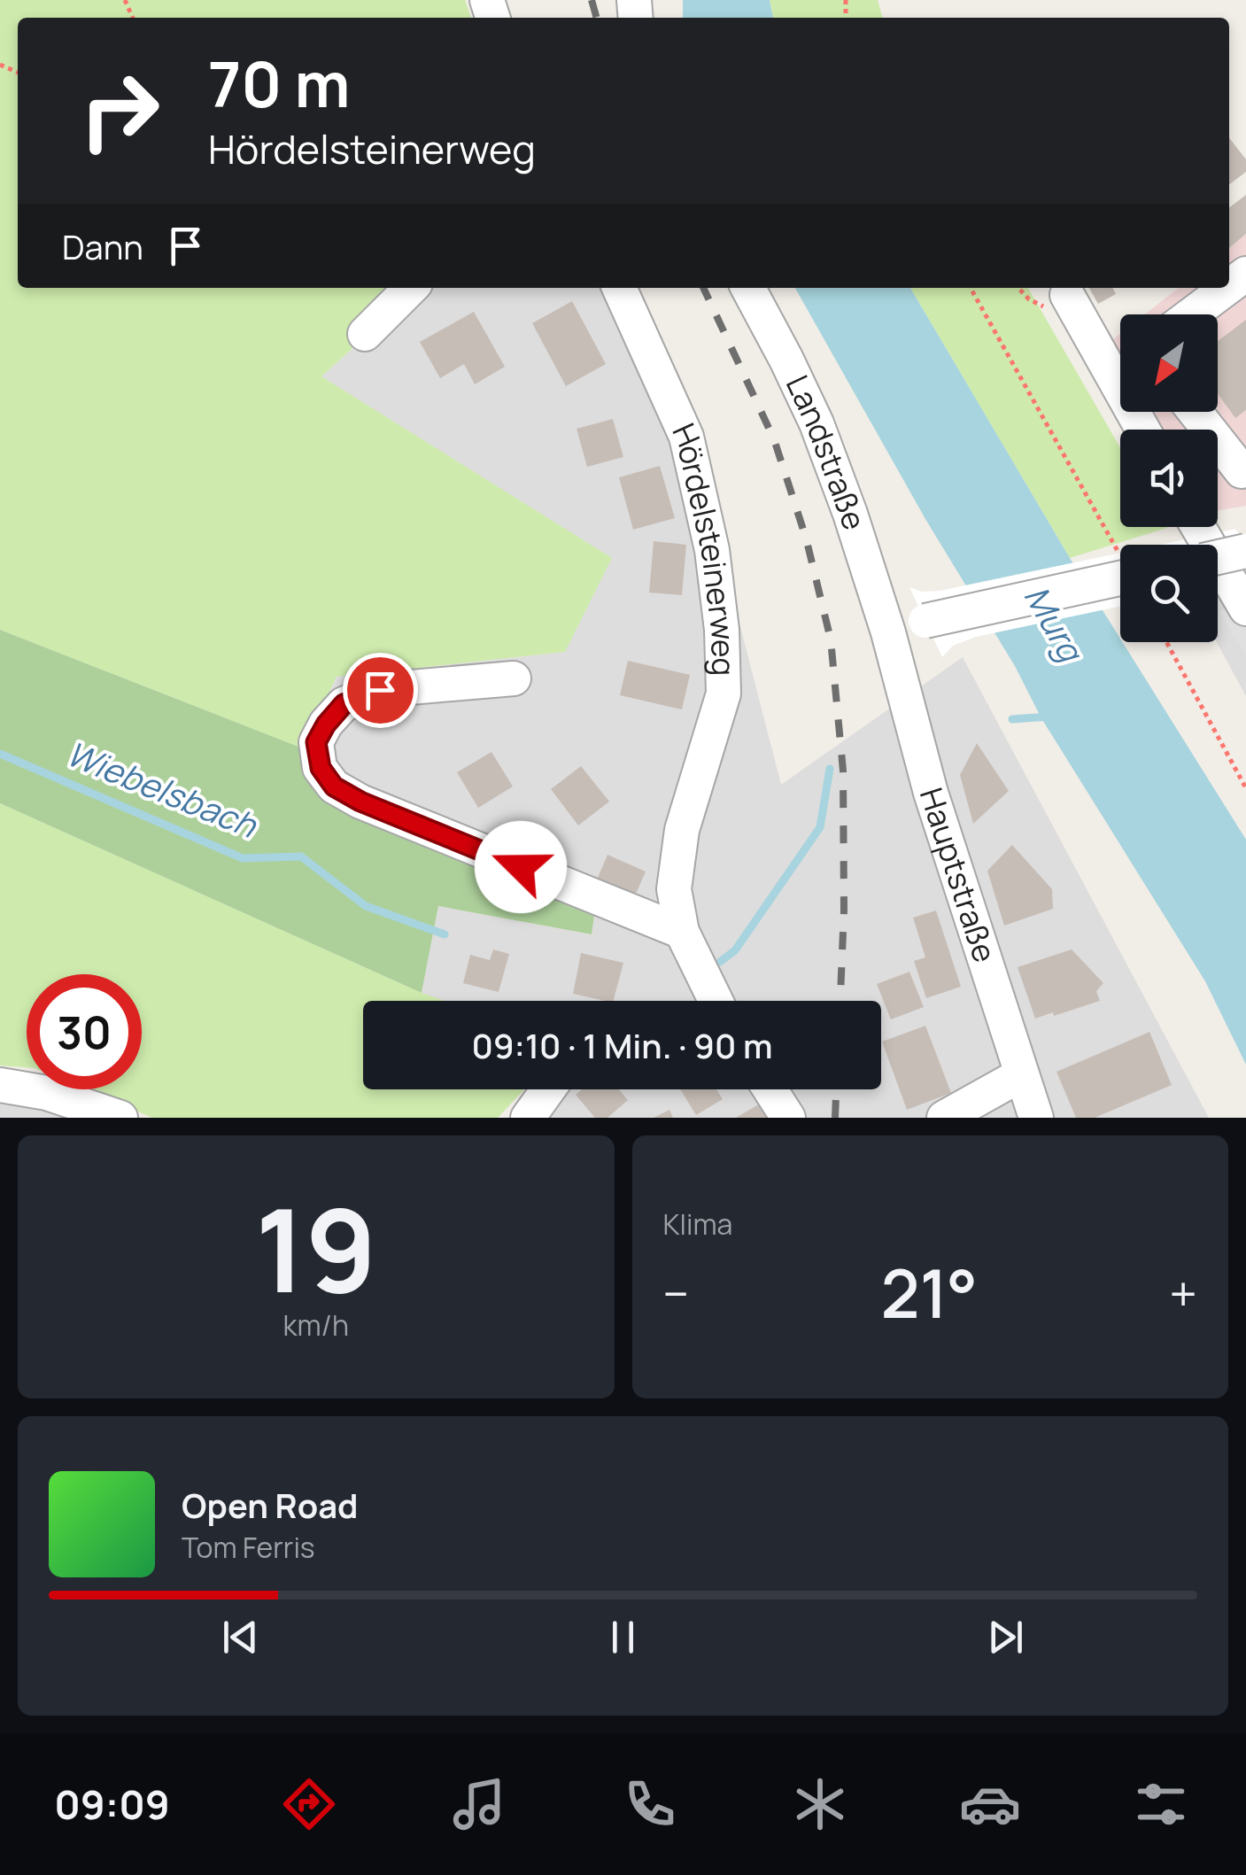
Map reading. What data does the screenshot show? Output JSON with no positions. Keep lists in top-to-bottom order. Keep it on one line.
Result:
{"streets":{"street":["Landstraße","Hördelsteinerweg","Hauptstraße"]},"crossings":[["Landstraße","Hauptstraße"]],"water":["Murg","Wiebelsbach"],"north":"bottom left","page":{"turn":["70 m","Hördelsteinerweg"],"then":"Dann","limit":"30","trip":"09:10 · 1 Min. · 90 m","tile":[["19","km/h"],"Klima"],"heat":["−","21°","+"],"song":["Open Road","Tom Ferris"],"tabs":"09:09"}}
